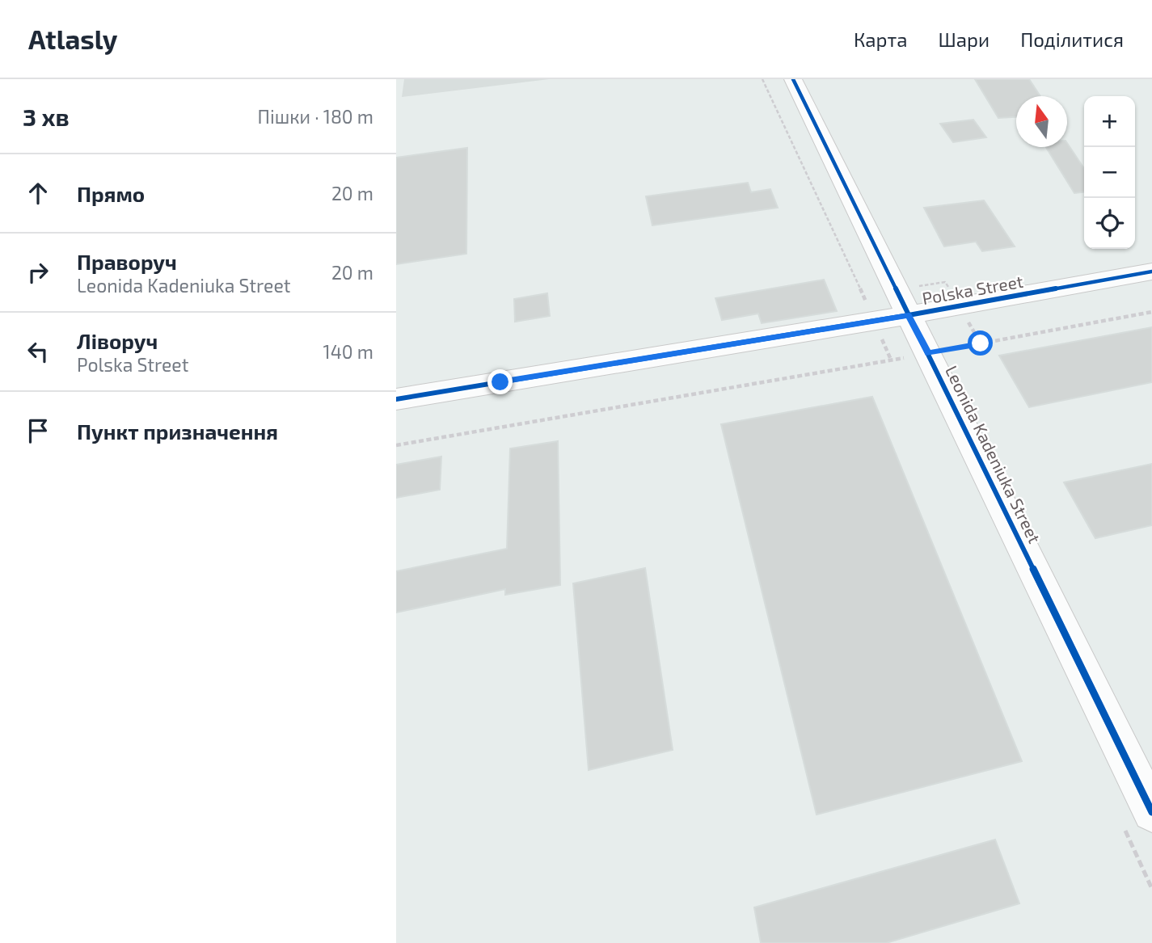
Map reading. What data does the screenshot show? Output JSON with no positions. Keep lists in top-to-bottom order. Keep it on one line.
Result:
{"streets":{"street":["Polska Street","Leonida Kadeniuka Street"]},"crossings":[["Polska Street","Leonida Kadeniuka Street"]],"north":"top","page":{"header":"Atlasly","nav":["Карта","Шари","Поділитися"],"heading":["3 хв","Пішки · 180 m"],"map_buttons":["+","−"],"list":[["Прямо","20 m"],["Праворуч","Leonida Kadeniuka Street","20 m"],["Ліворуч","Polska Street","140 m"],"Пункт призначення"]}}
